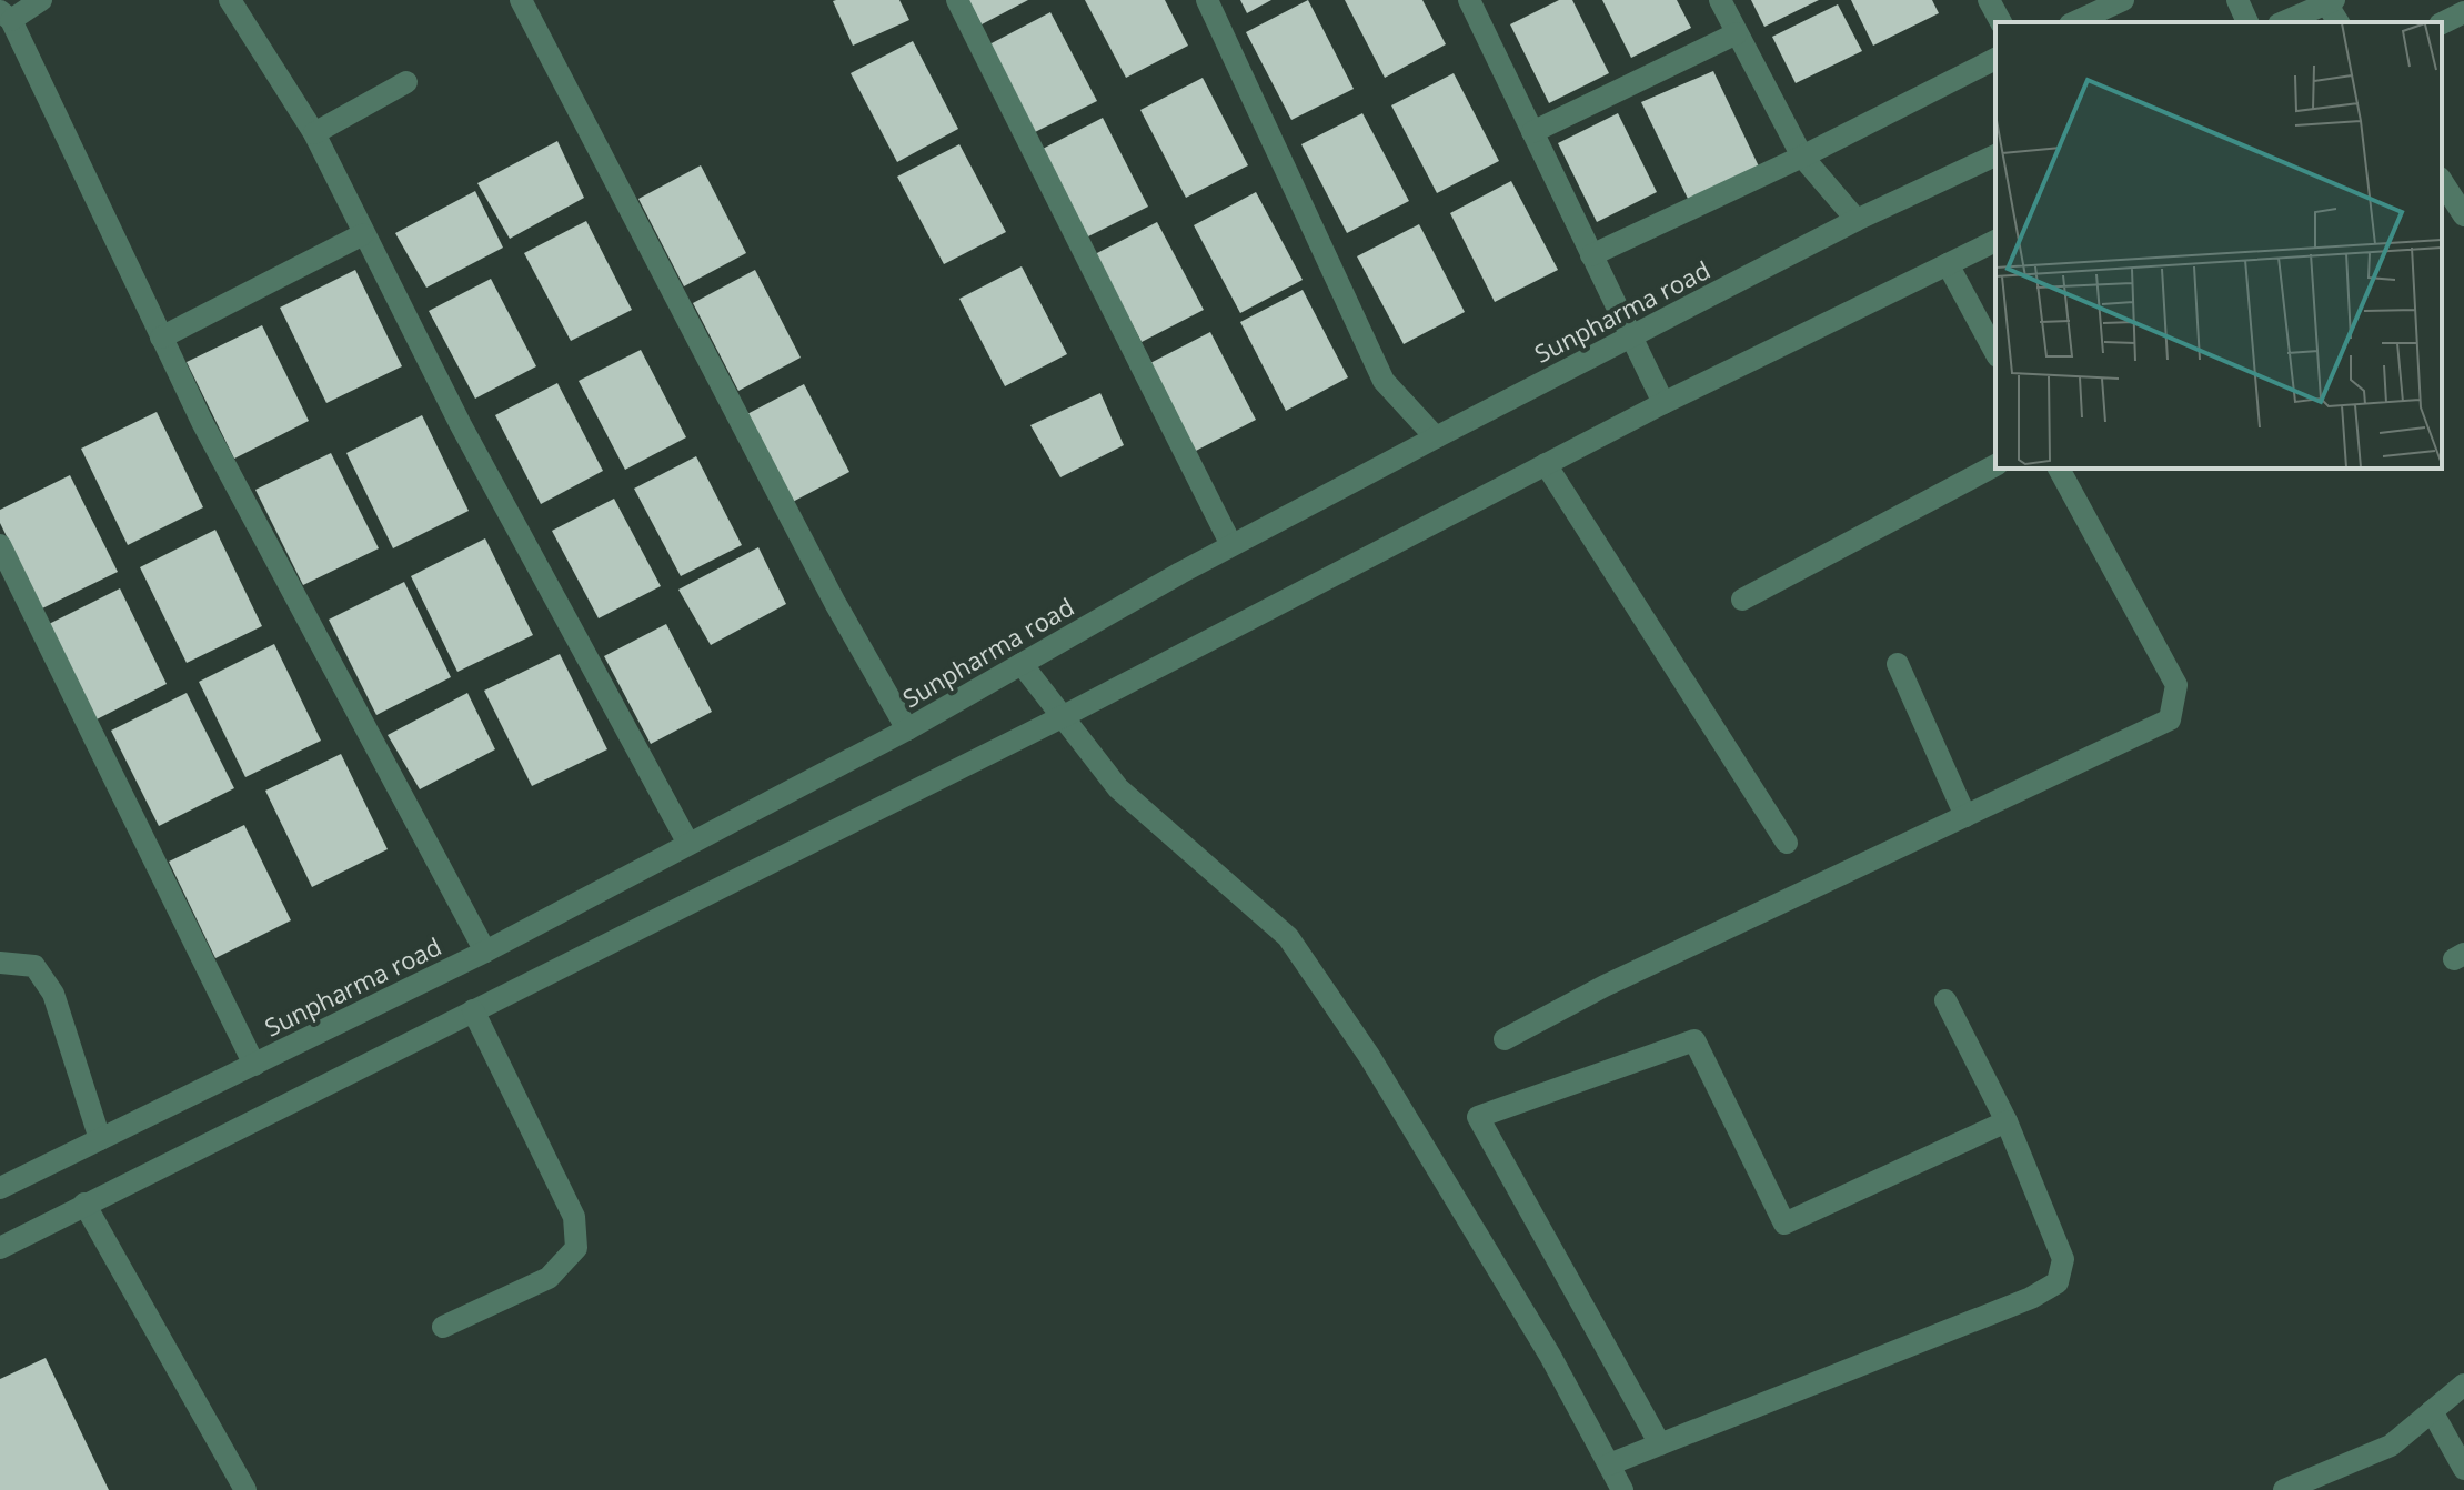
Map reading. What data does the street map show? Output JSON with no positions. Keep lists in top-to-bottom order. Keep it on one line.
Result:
{"streets":{"street":["Sunpharma road"]}}
